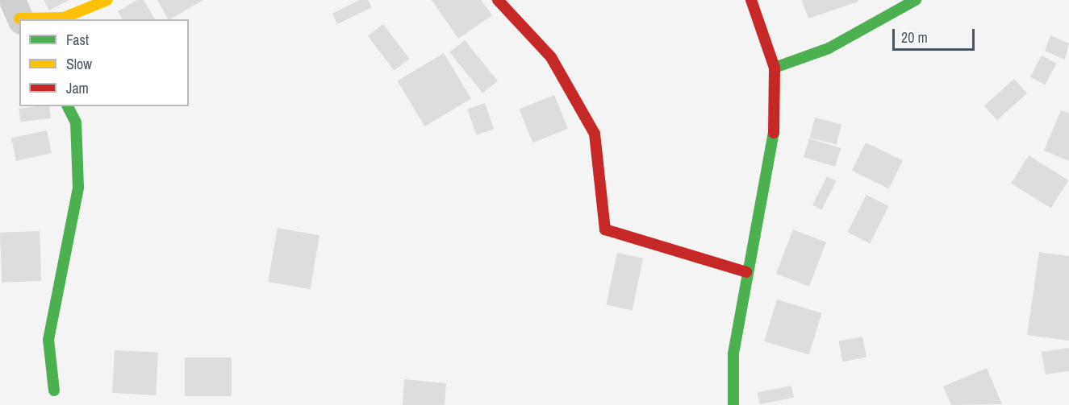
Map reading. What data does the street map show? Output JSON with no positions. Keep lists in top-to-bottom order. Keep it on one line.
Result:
{"legend":["Fast","Slow","Jam"],"scale_bar":"20 m"}
